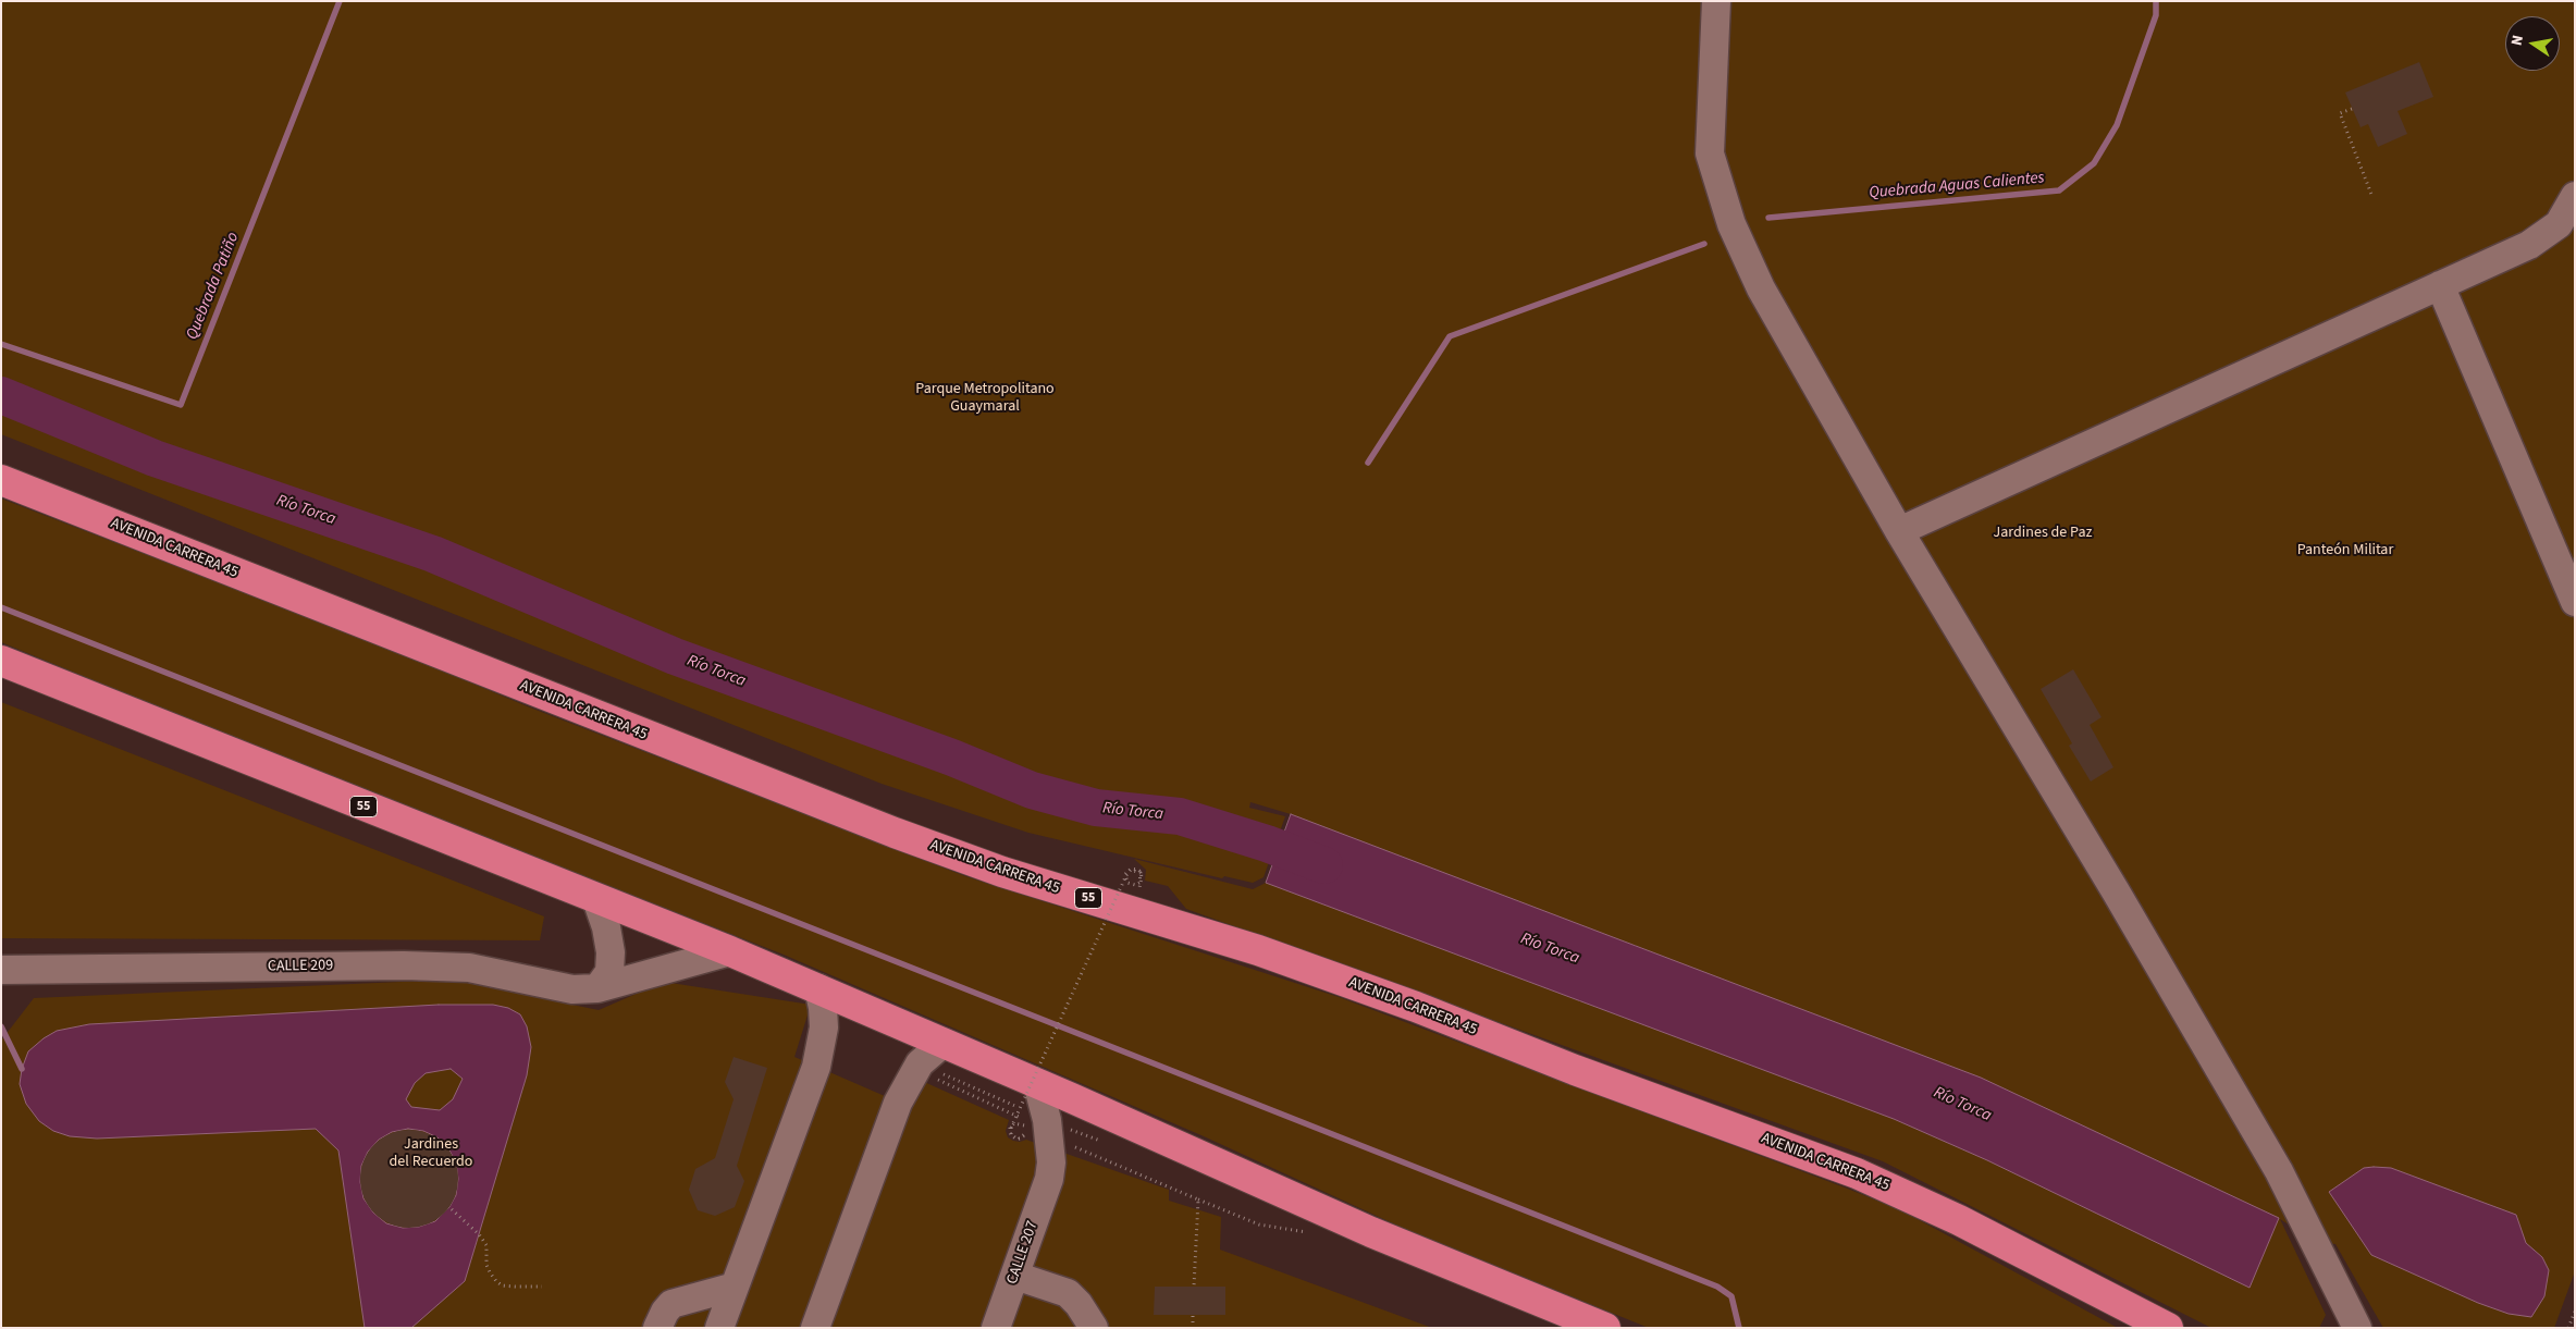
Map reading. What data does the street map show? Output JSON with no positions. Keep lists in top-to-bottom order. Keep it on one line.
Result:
{"streets":{"highway":["AVENIDA CARRERA 45","55"],"street":["CALLE 209","CALLE 207"]},"crossings":[["55","CALLE 209"],["55","CALLE 207"]],"water":["Quebrada Aguas Calientes","Quebrada Patiño","Río Torca"],"parks":["Parque Metropolitano Guaymaral","Jardines de Paz","Panteón Militar","Jardines del Recuerdo"],"north":"left"}
